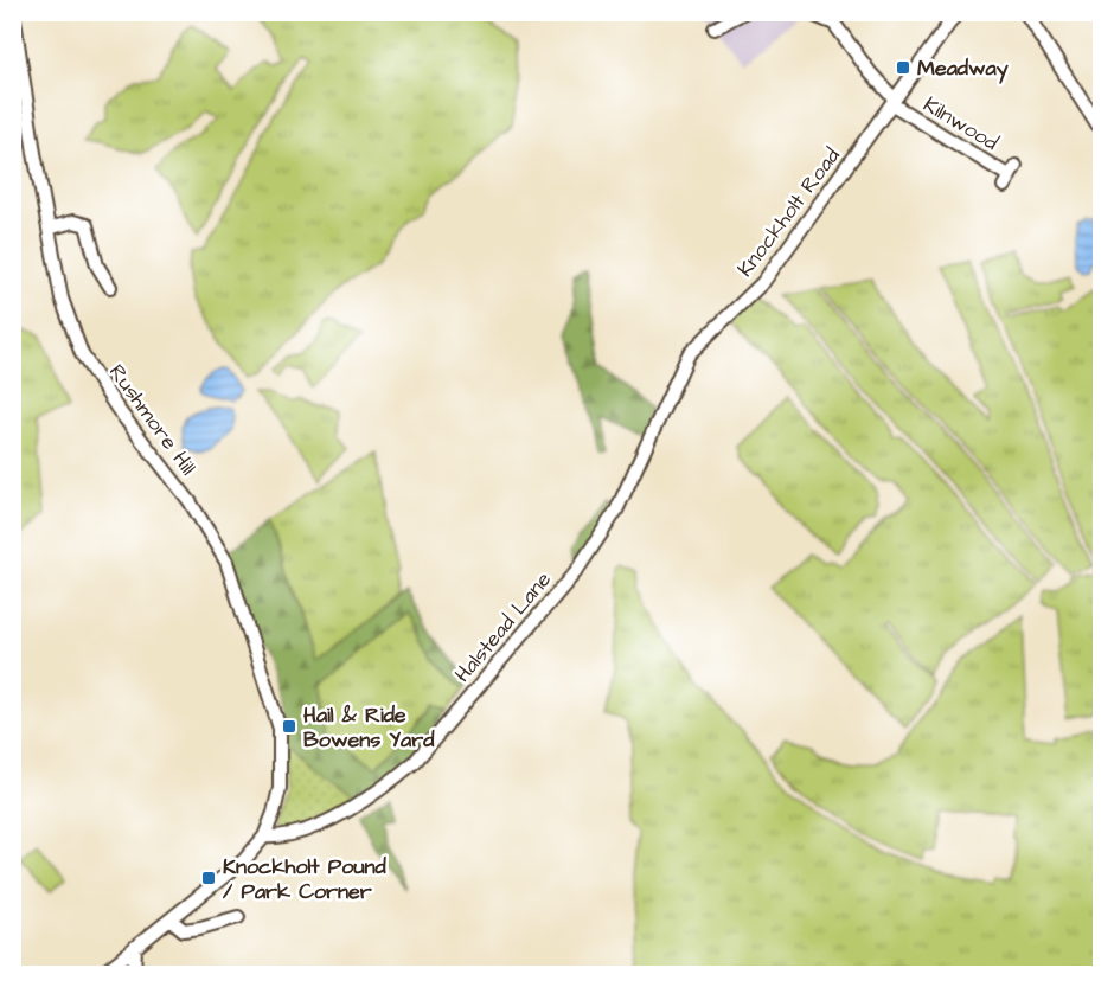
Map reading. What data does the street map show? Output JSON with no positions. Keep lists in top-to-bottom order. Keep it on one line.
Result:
{"streets":{"street":["Kilnwood","Knockholt Road","Rushmore Hill","Halstead Lane"]},"crossings":[["Kilnwood","Knockholt Road"],["Knockholt Road","Halstead Lane"],["Rushmore Hill","Halstead Lane"]],"places":{"transit":["Meadway","Hail & Ride Bowens Yard","Knockholt Pound / Park Corner"]}}
